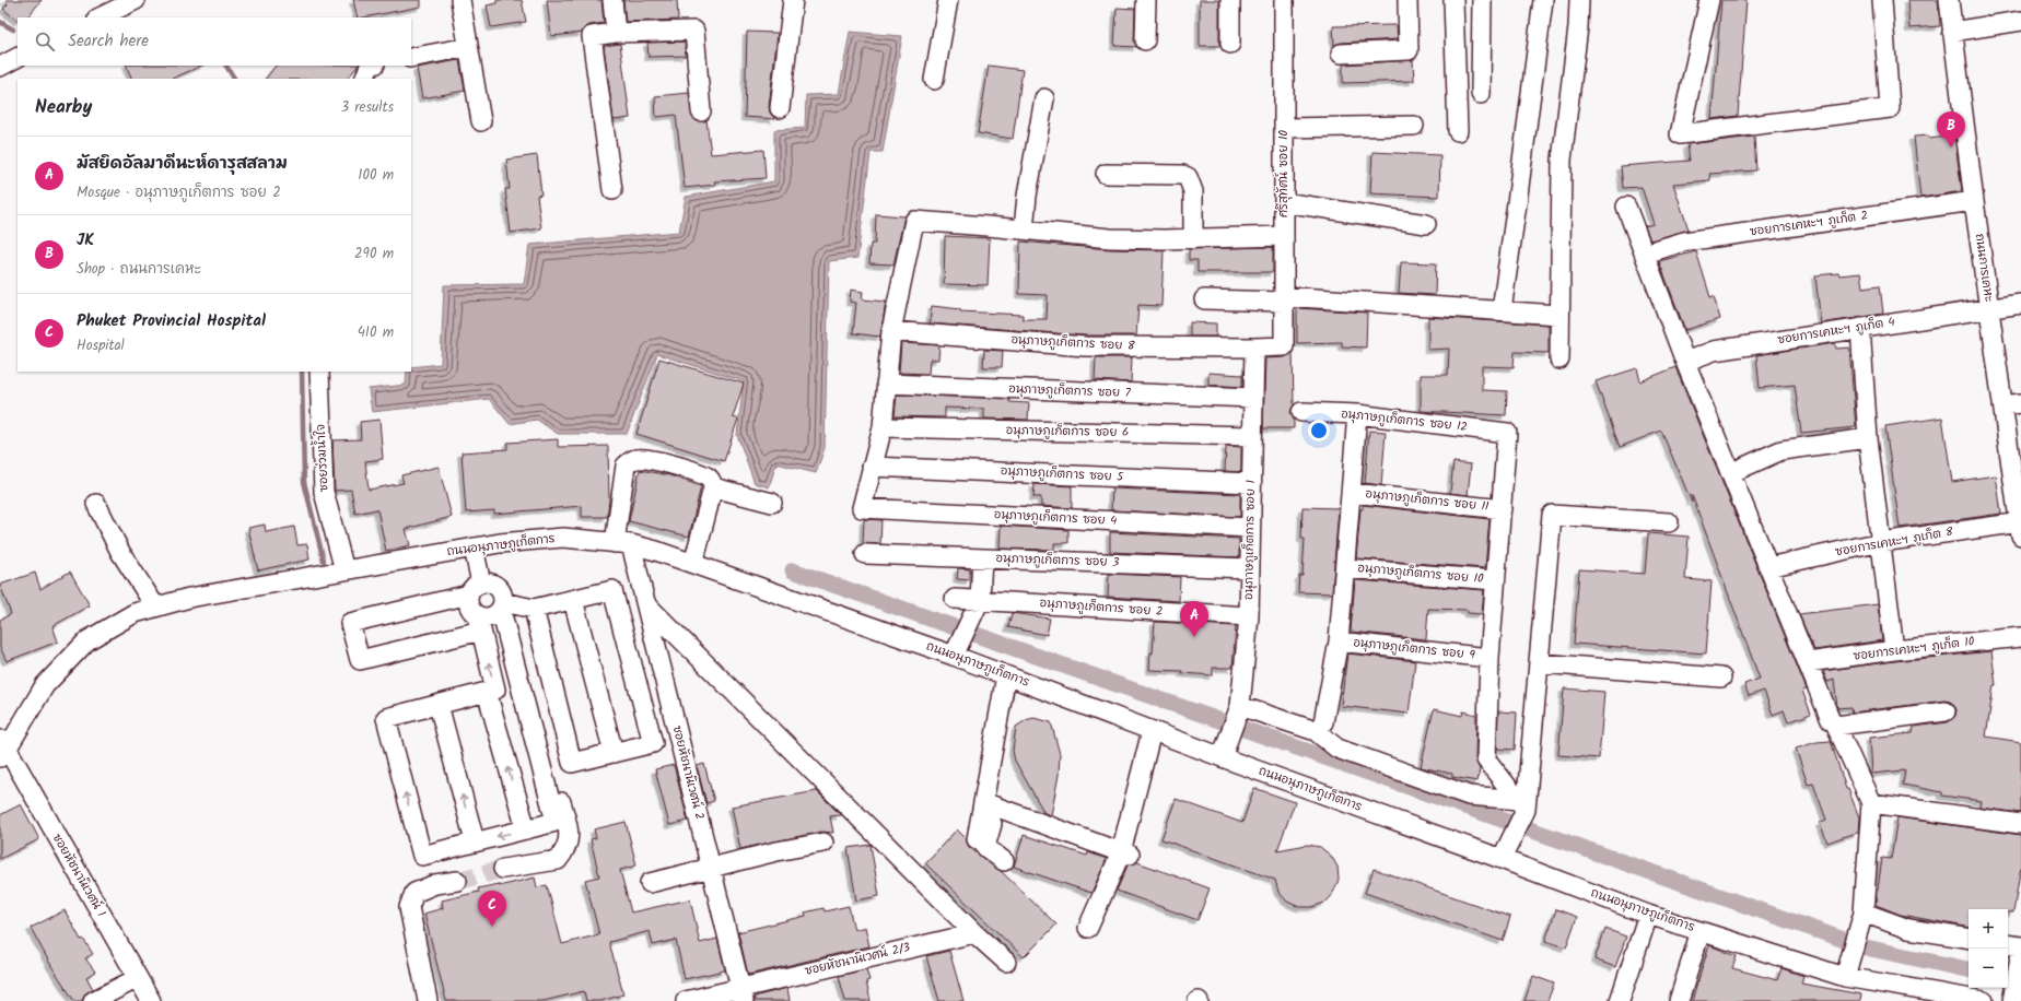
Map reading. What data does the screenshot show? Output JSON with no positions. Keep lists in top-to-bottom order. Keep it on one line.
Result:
{"streets":{"street":["ศรีสุทัศน์ ซอย 10","ซอยการเคหะฯ ภูเก็ต 2","ถนนการเคหะ","ซอยการเคหะฯ ภูเก็ต 4","อนุภาษภูเก็ตการ ซอย 8","อนุภาษภูเก็ตการ ซอย 7","อนุภาษภูเก็ตการ ซอย 12","อนุภาษภูเก็ตการ ซอย 6","ซอยร่วมน้ำใจ","อนุภาษภูเก็ตการ ซอย 5","อนุภาษภูเก็ตการ ซอย 11","อนุภาษภูเก็ตการ ซอย 4","อนุภาษภูเก็ตการ ซอย 1","ซอยการเคหะฯ ภูเก็ต 8","ถนนอนุภาษภูเก็ตการ","อนุภาษภูเก็ตการ ซอย 3","อนุภาษภูเก็ตการ ซอย 10","อนุภาษภูเก็ตการ ซอย 2","อนุภาษภูเก็ตการ ซอย 9","ซอยการเคหะฯ ภูเก็ต 10","ซอยหัชนานิเวศน์ 2","ซอยหัชนานิเวศน์ 1","ซอยหัชนานิเวศน์ 2/3"]},"crossings":[["ศรีสุทัศน์ ซอย 10","อนุภาษภูเก็ตการ ซอย 8"],["ศรีสุทัศน์ ซอย 10","อนุภาษภูเก็ตการ ซอย 1"],["ซอยการเคหะฯ ภูเก็ต 2","ถนนการเคหะ"],["ถนนการเคหะ","ซอยการเคหะฯ ภูเก็ต 4"],["ถนนการเคหะ","ซอยการเคหะฯ ภูเก็ต 8"],["อนุภาษภูเก็ตการ ซอย 8","อนุภาษภูเก็ตการ ซอย 1"],["อนุภาษภูเก็ตการ ซอย 7","อนุภาษภูเก็ตการ ซอย 1"],["อนุภาษภูเก็ตการ ซอย 12","อนุภาษภูเก็ตการ ซอย 11"],["อนุภาษภูเก็ตการ ซอย 6","อนุภาษภูเก็ตการ ซอย 1"],["ซอยร่วมน้ำใจ","ถนนอนุภาษภูเก็ตการ"],["อนุภาษภูเก็ตการ ซอย 5","อนุภาษภูเก็ตการ ซอย 4"],["อนุภาษภูเก็ตการ ซอย 5","อนุภาษภูเก็ตการ ซอย 1"],["อนุภาษภูเก็ตการ ซอย 4","อนุภาษภูเก็ตการ ซอย 1"],["อนุภาษภูเก็ตการ ซอย 1","ถนนอนุภาษภูเก็ตการ"],["อนุภาษภูเก็ตการ ซอย 1","อนุภาษภูเก็ตการ ซอย 3"],["อนุภาษภูเก็ตการ ซอย 1","อนุภาษภูเก็ตการ ซอย 2"],["ถนนอนุภาษภูเก็ตการ","ซอยหัชนานิเวศน์ 2"],["ถนนอนุภาษภูเก็ตการ","ซอยหัชนานิเวศน์ 1"],["ซอยหัชนานิเวศน์ 2","ซอยหัชนานิเวศน์ 2/3"]],"page":{"search":"Search here","heading":["Nearby","3 results"],"pins":["B","A","C"],"list":[{"mark":"A","name":"มัสยิดอัลมาดีนะห์ดารุสสลาม","note":"Mosque · อนุภาษภูเก็ตการ ซอย 2","value":"100 m"},{"mark":"B","name":"JK","note":"Shop · ถนนการเคหะ","value":"290 m"},{"mark":"C","name":"Phuket Provincial Hospital","note":"Hospital","value":"410 m"}],"map_buttons":["+","−"]}}
